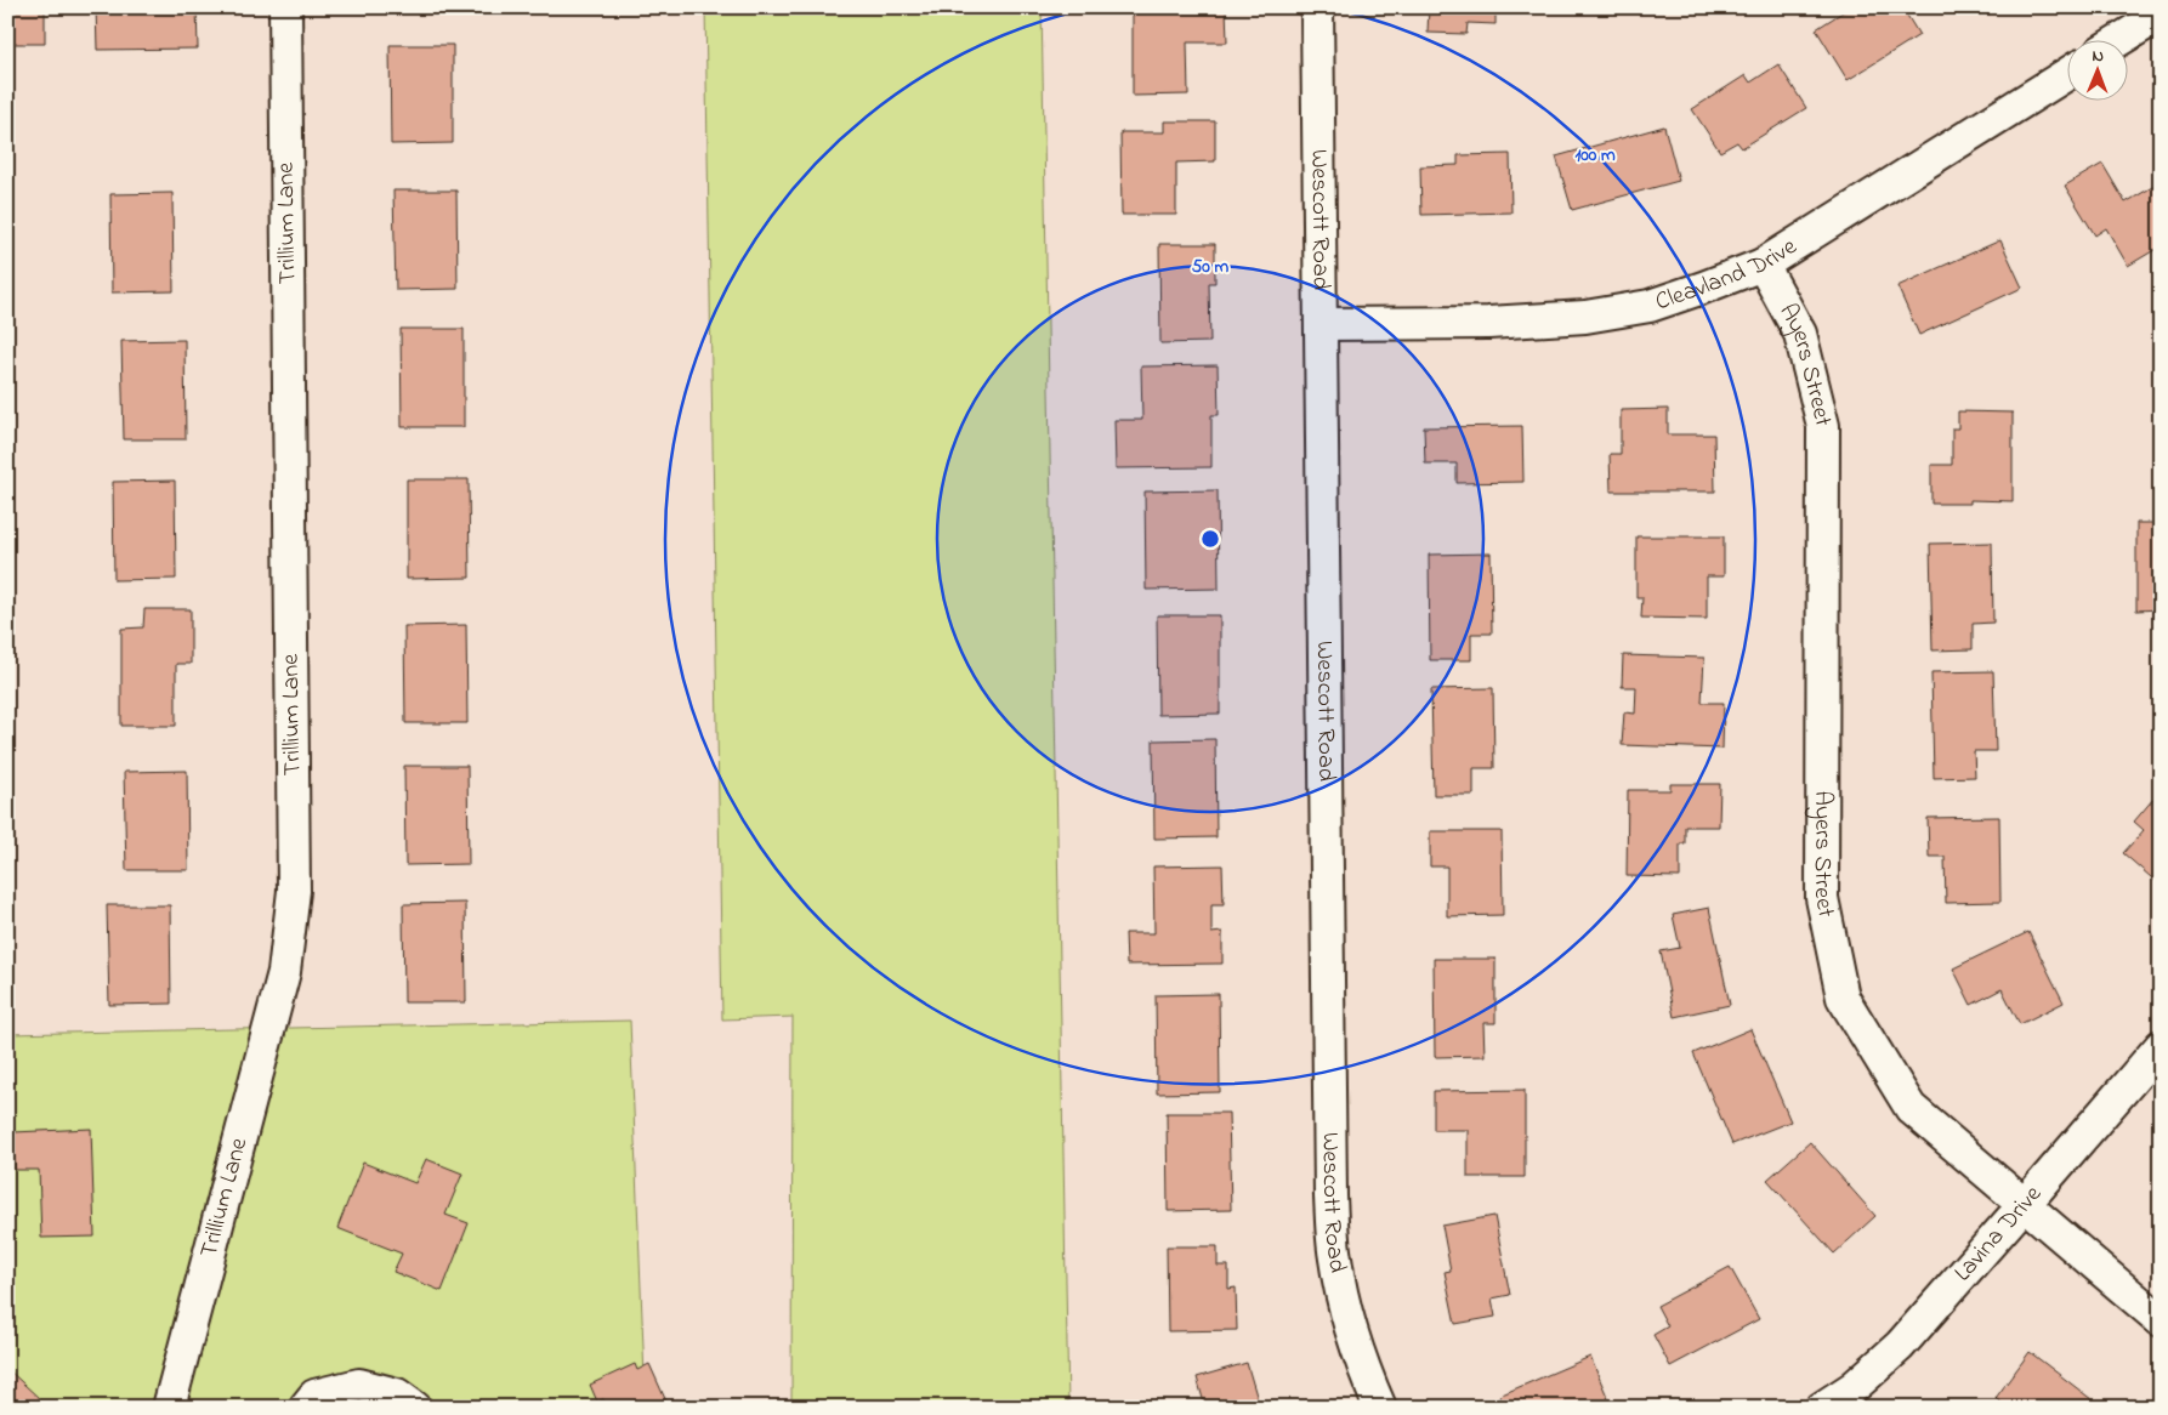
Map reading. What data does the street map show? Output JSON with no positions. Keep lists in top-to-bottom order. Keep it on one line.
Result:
{"streets":{"street":["Wescott Road","Trillium Lane","Cleavland Drive","Ayers Street","Lavina Drive"]},"crossings":[["Wescott Road","Cleavland Drive"],["Cleavland Drive","Ayers Street"],["Ayers Street","Lavina Drive"]],"north":"top","rings":["100 m","50 m"]}
